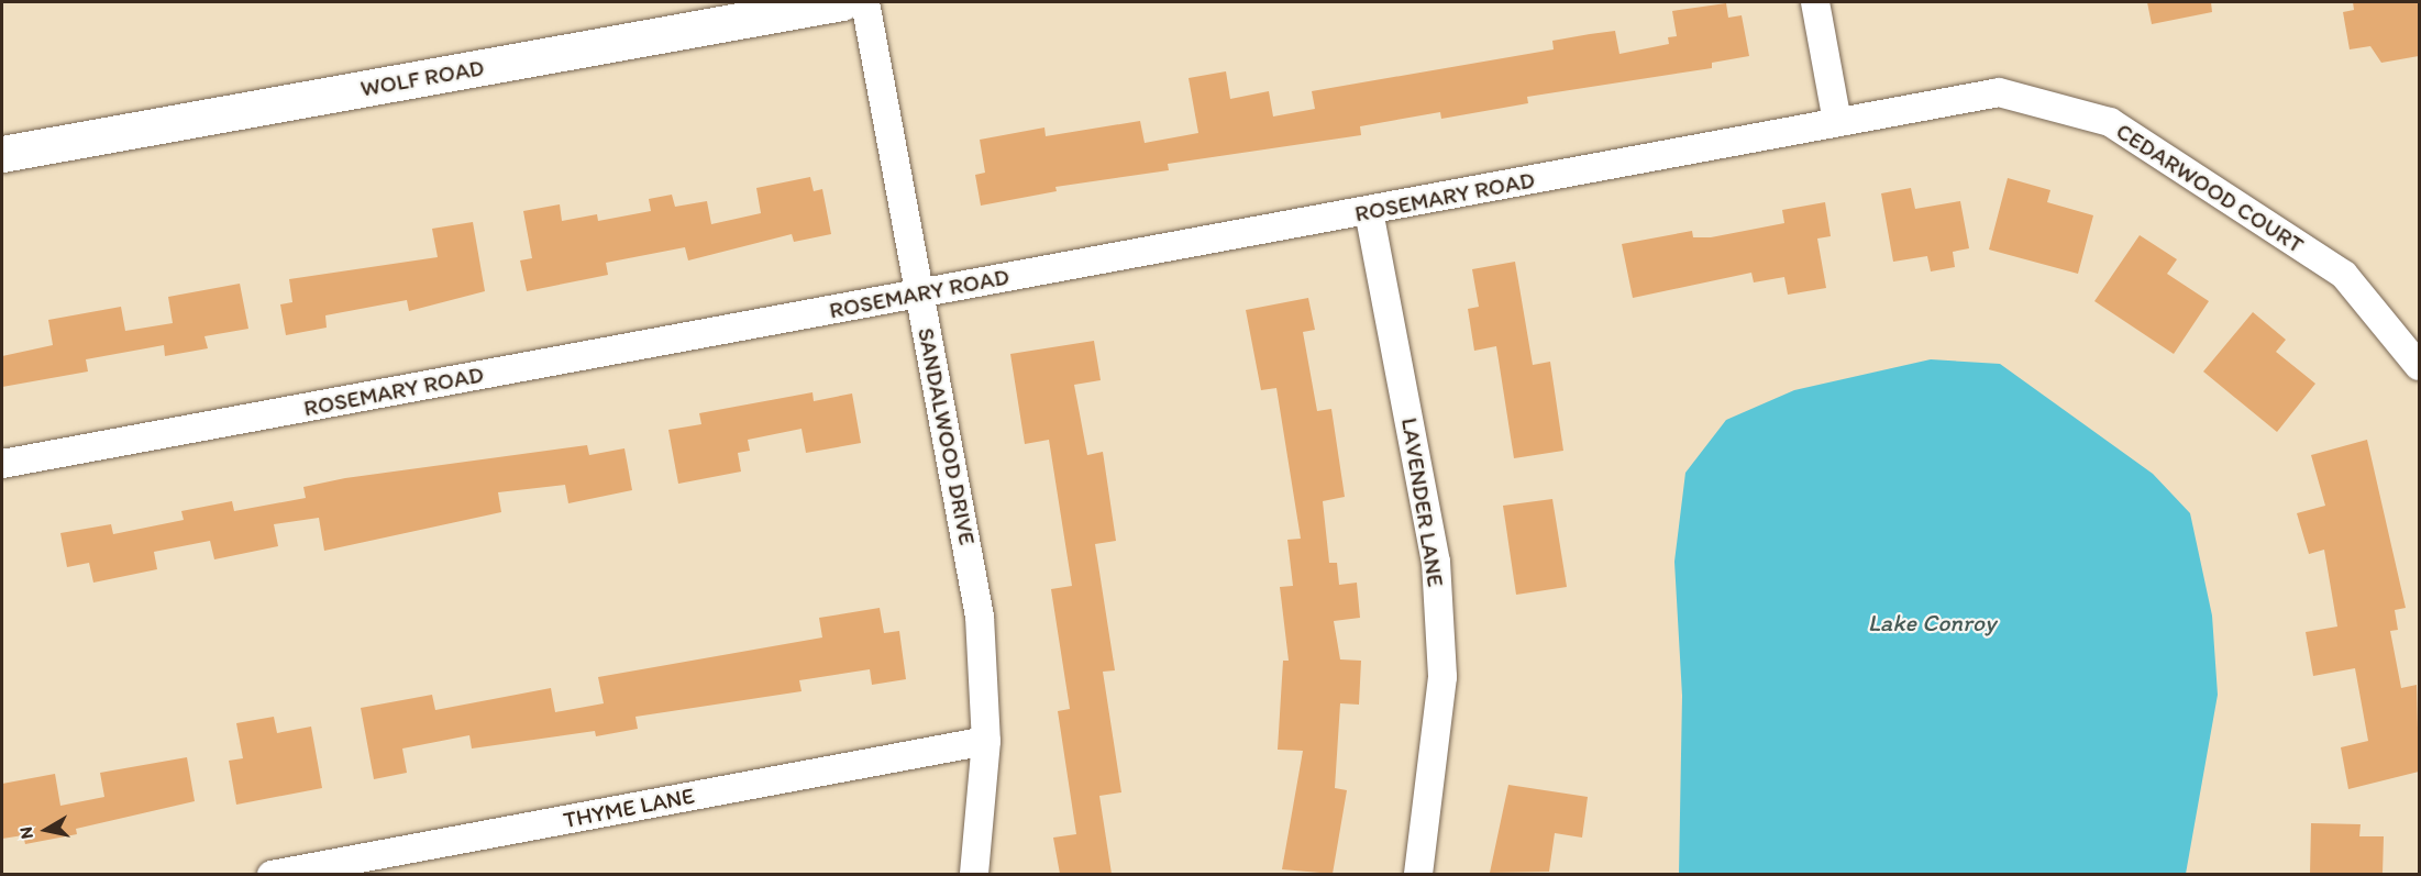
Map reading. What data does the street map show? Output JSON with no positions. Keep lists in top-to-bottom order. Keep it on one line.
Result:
{"streets":{"main road":["WOLF ROAD"],"street":["CEDARWOOD COURT","ROSEMARY ROAD","SANDALWOOD DRIVE","LAVENDER LANE","THYME LANE"]},"crossings":[["CEDARWOOD COURT","ROSEMARY ROAD"],["ROSEMARY ROAD","SANDALWOOD DRIVE"],["ROSEMARY ROAD","LAVENDER LANE"],["SANDALWOOD DRIVE","THYME LANE"]],"water":["Lake Conroy"],"north":"left"}
